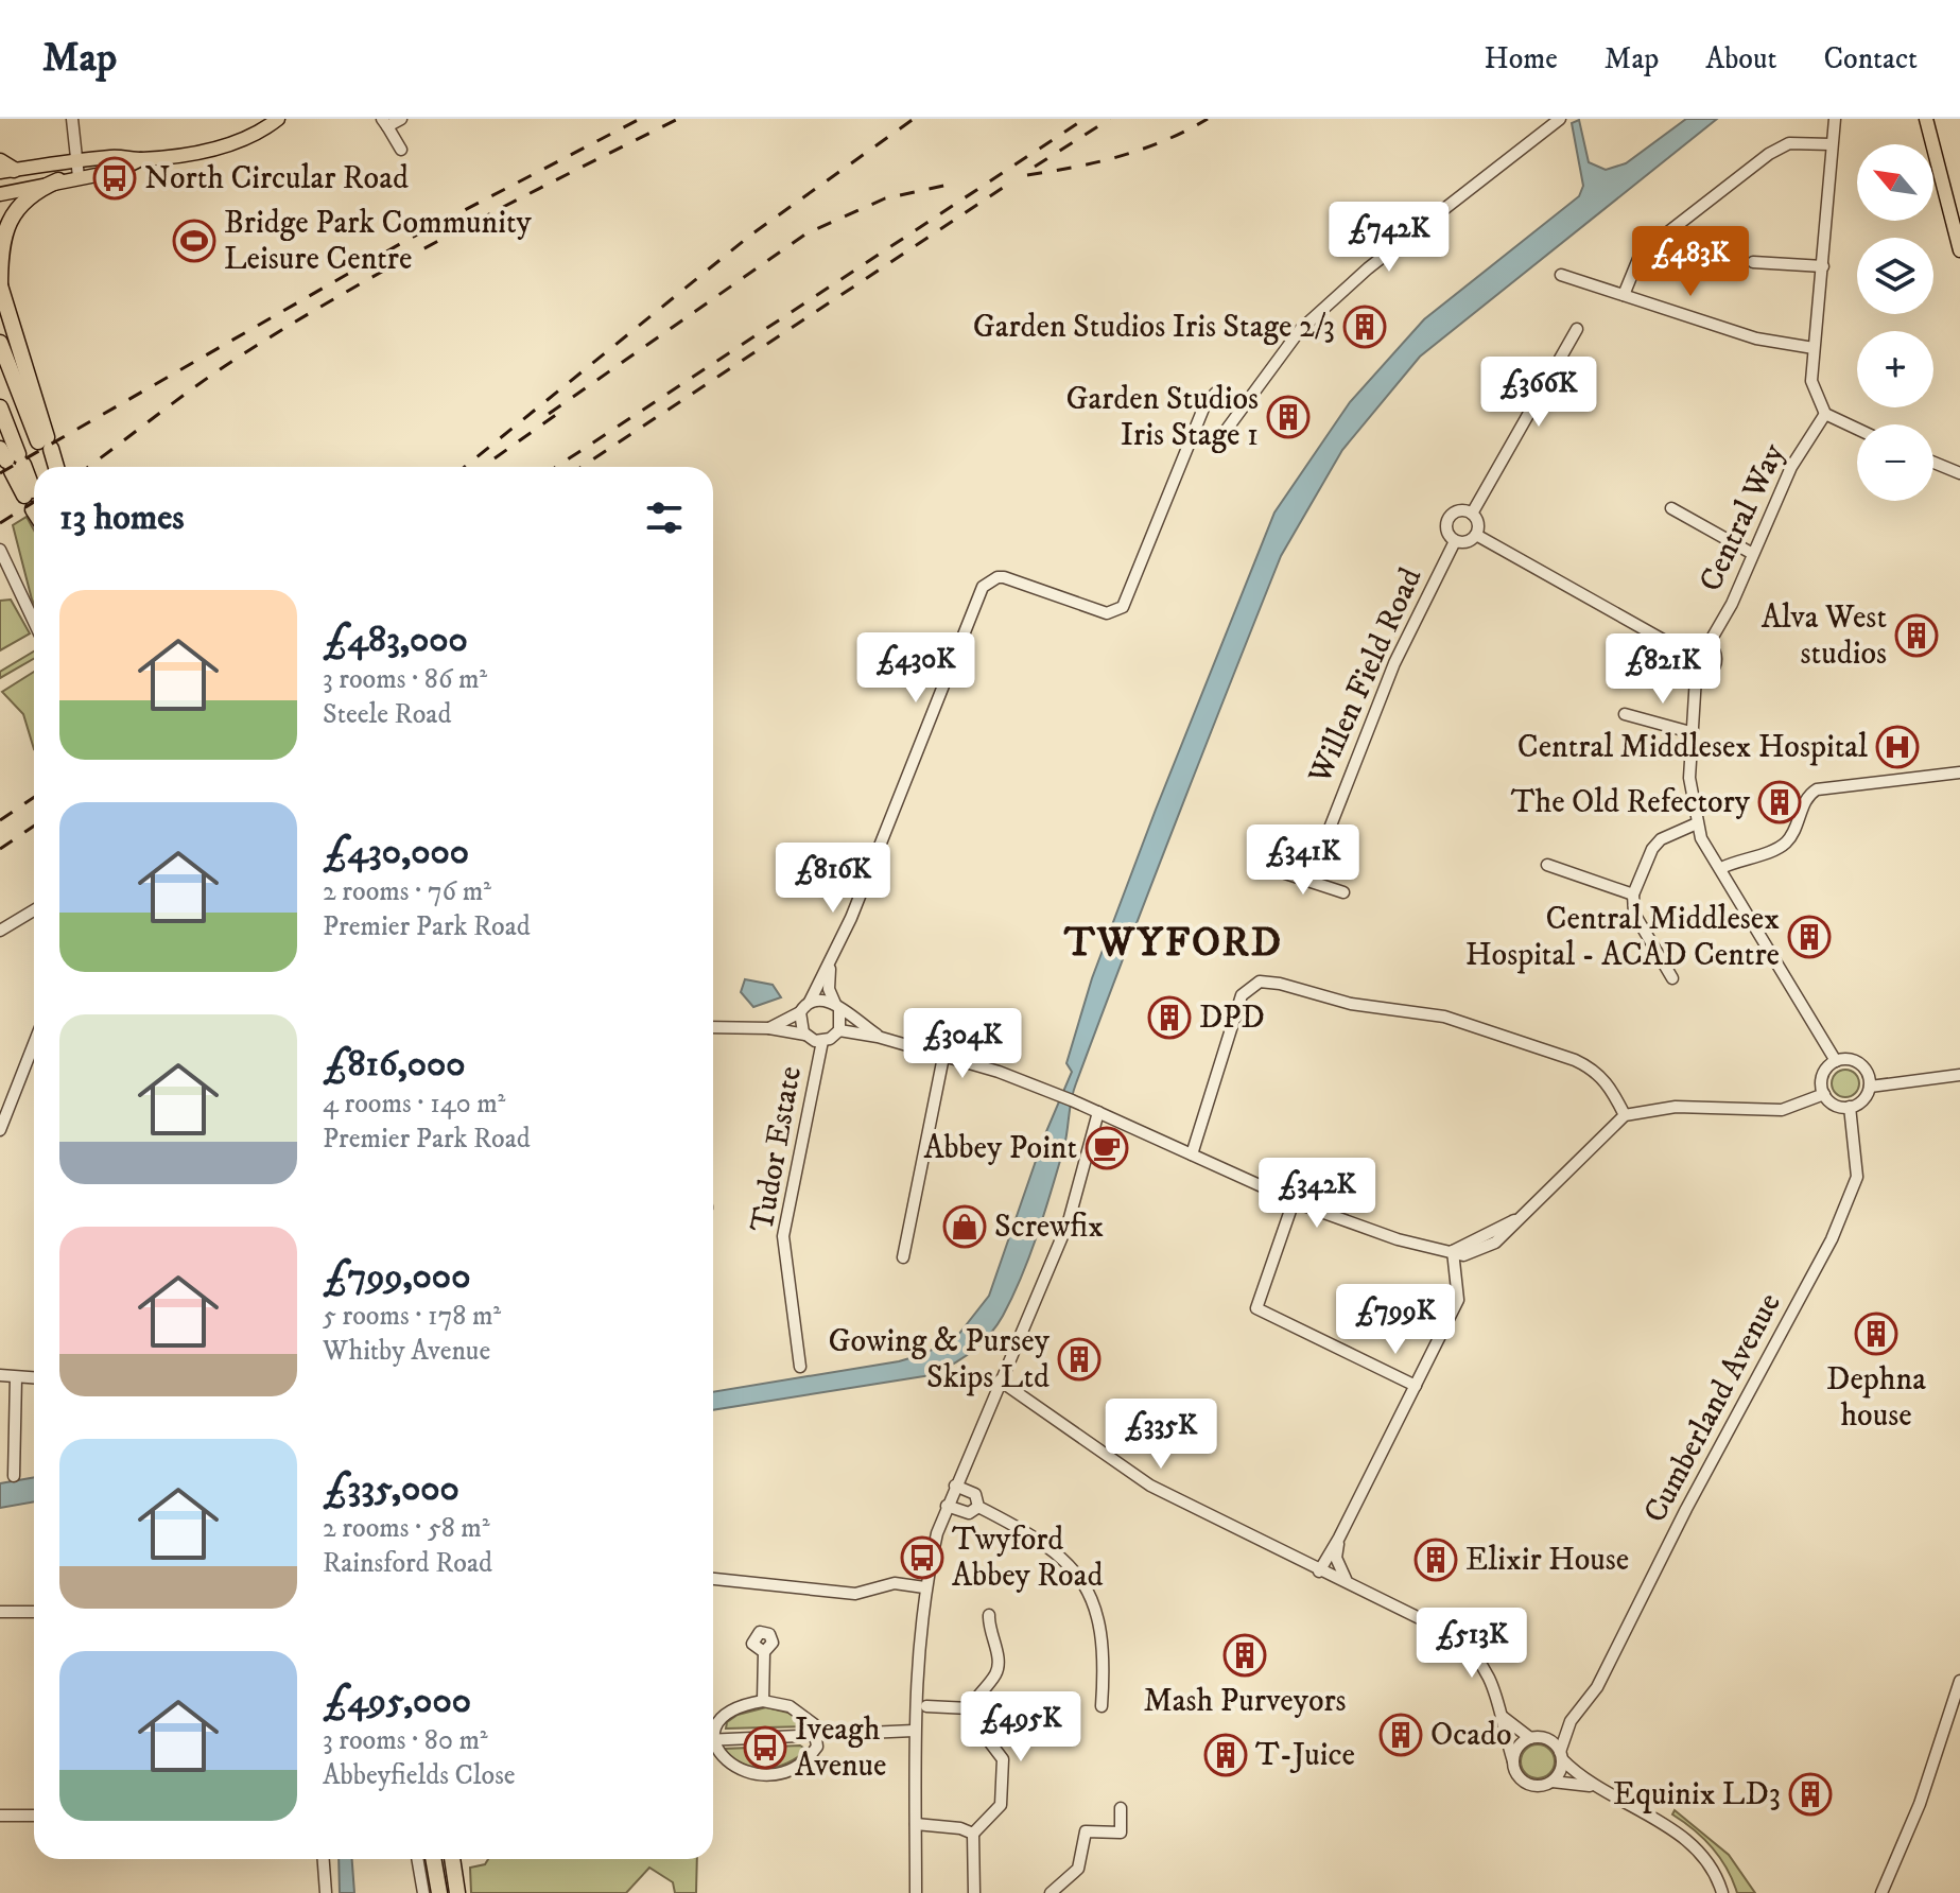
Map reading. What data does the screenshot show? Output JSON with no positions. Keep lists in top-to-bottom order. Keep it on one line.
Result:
{"streets":{"street":["Central Way","Willen Field Road","Tudor Estate","Cumberland Avenue"]},"districts":["TWYFORD"],"places":{"bus stop":["North Circular Road","Twyford Abbey Road","Iveagh Avenue"],"sports":["Bridge Park Community Leisure Centre"],"building":["Garden Studios Iris Stage 2/3","Garden Studios Iris Stage 1","Alva West studios","The Old Refectory","Central Middlesex Hospital - ACAD Centre","DPD","Dephna house","Gowing & Pursey Skips Ltd","Elixir House","Mash Purveyors","Ocado","T-Juice","Equinix LD3"],"hospital":["Central Middlesex Hospital"],"cafe":["Abbey Point"],"shop":["Screwfix"]},"north":"top left","page":{"header":"Map","nav":["Home","Map","About","Contact"],"map_buttons":["+","−"],"price":["£742K","£483K","£366K","£430K","£821K","£341K","£816K","£304K","£342K","£799K","£335K","£513K","£495K"],"heading":"13 homes","list":[{"name":"£483,000","note":"3 rooms · 86 m² · Steele Road"},{"name":"£430,000","note":"2 rooms · 76 m² · Premier Park Road"},{"name":"£816,000","note":"4 rooms · 140 m² · Premier Park Road"},{"name":"£799,000","note":"5 rooms · 178 m² · Whitby Avenue"},{"name":"£335,000","note":"2 rooms · 58 m² · Rainsford Road"},{"name":"£495,000","note":"3 rooms · 80 m² · Abbeyfields Close"}]}}
